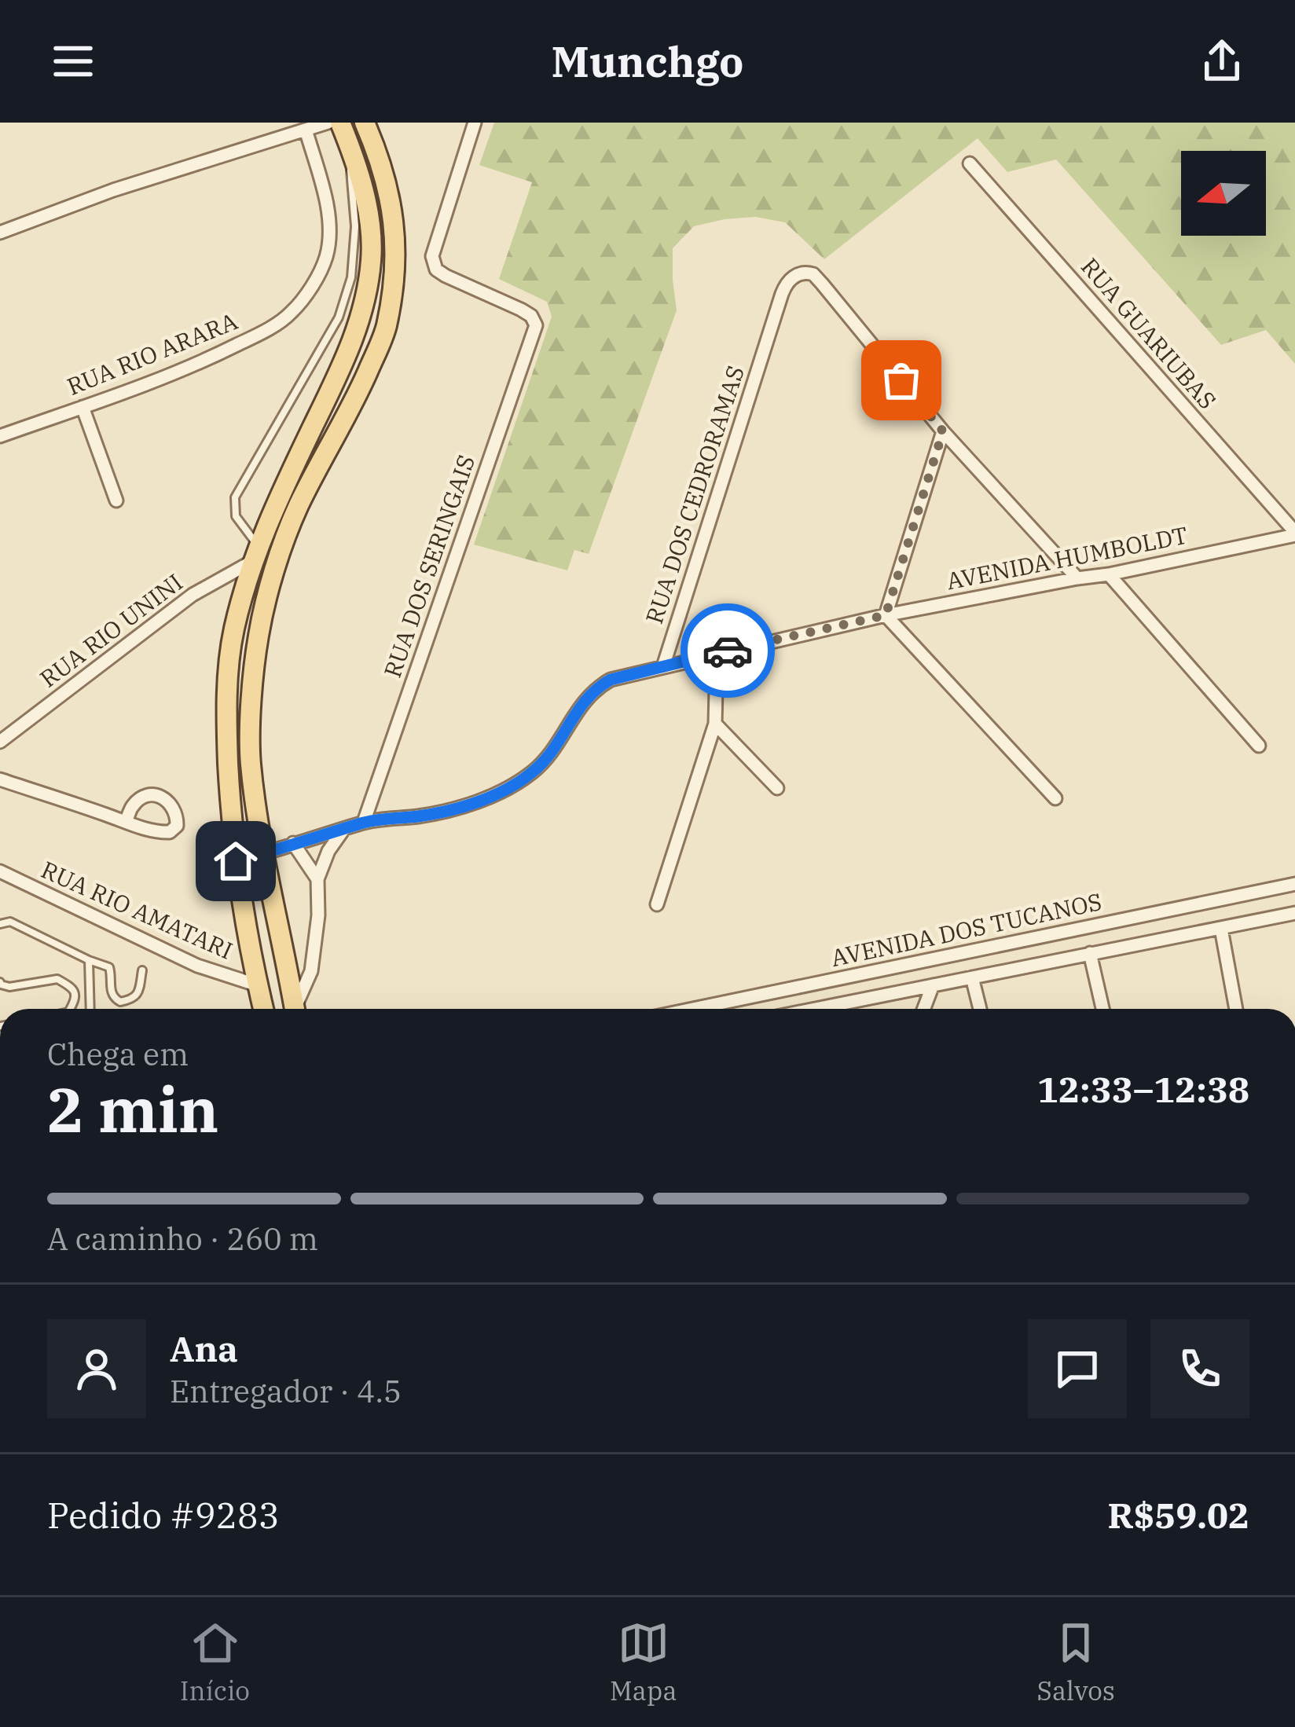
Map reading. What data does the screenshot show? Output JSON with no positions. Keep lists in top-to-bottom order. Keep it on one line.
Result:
{"streets":{"street":["RUA GUARIUBAS","RUA RIO ARARA","RUA DOS CEDRORAMAS","AVENIDA HUMBOLDT","RUA DOS SERINGAIS","RUA RIO UNINI","RUA RIO AMATARI","AVENIDA DOS TUCANOS"]},"crossings":[["RUA GUARIUBAS","AVENIDA HUMBOLDT"],["RUA DOS CEDRORAMAS","AVENIDA HUMBOLDT"],["AVENIDA HUMBOLDT","RUA DOS SERINGAIS"]],"north":"left","page":{"header":"Munchgo","heading":["2 min","Chega em","12:33–12:38"],"panel":["Ana","Entregador · 4.5","Pedido #9283","R$59.02"],"bar":"A caminho · 260 m","tabs":["Início","Mapa","Salvos"]}}
